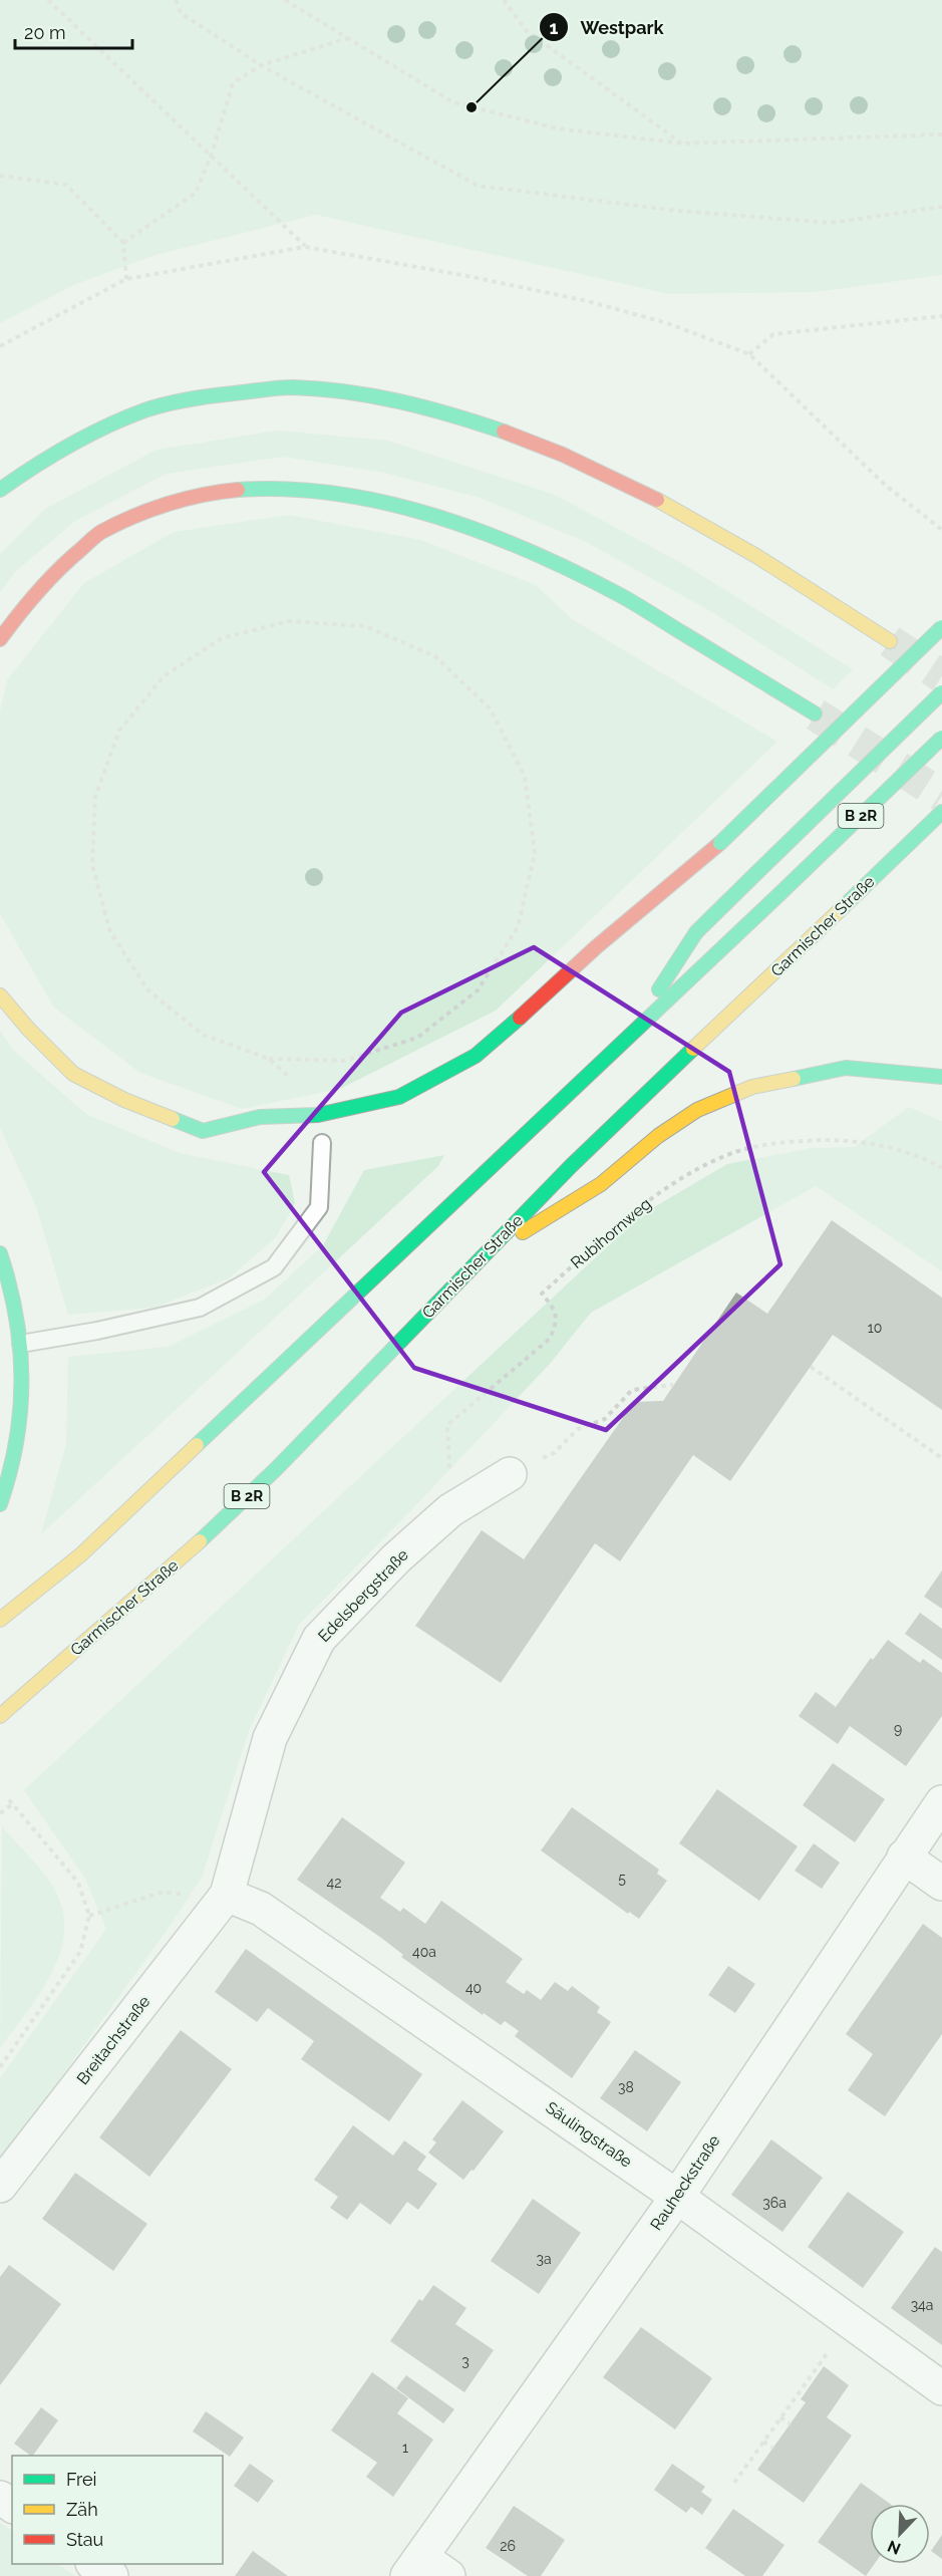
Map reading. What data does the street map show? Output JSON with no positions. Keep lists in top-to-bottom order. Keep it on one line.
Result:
{"streets":{"highway":["B 2R","Garmischer Straße"],"street":["Edelsbergstraße","Breitachstraße","Säulingstraße","Rauheckstraße"],"path":["Rubihornweg"]},"crossings":[["Rubihornweg","Edelsbergstraße"],["Edelsbergstraße","Breitachstraße"],["Edelsbergstraße","Säulingstraße"],["Breitachstraße","Säulingstraße"],["Säulingstraße","Rauheckstraße"]],"places":["Westpark"],"house_numbers":["10","9","5","42","40a","40","38","36a","3a","34a","3","1","26"],"legend":["Frei","Zäh","Stau"],"scale_bar":"20 m","north":"bottom left"}
